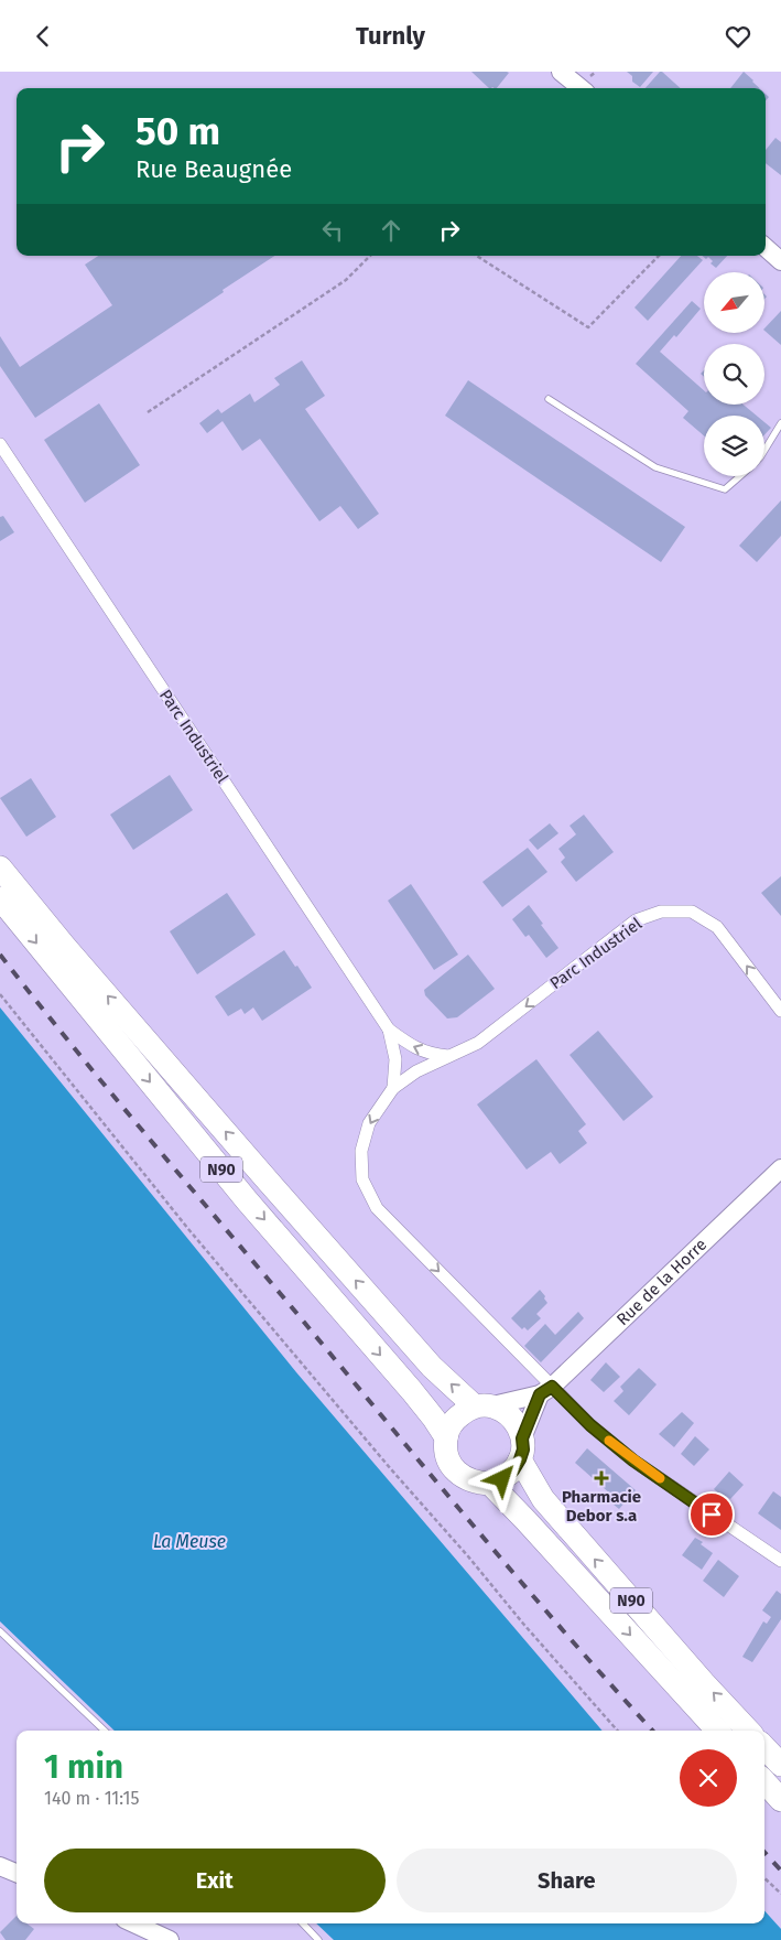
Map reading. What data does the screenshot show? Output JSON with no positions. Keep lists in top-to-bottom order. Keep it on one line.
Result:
{"streets":{"highway":["N90"],"street":["Parc Industriel","Rue de la Horre"]},"crossings":[["Parc Industriel","Rue de la Horre"]],"water":["La Meuse"],"places":{"health":["Pharmacie Debor s.a"]},"north":"bottom left","page":{"header":"Turnly","turn":["50 m","Rue Beaugnée"],"heading":["1 min","140 m · 11:15"],"buttons":["Exit","Share"]}}
